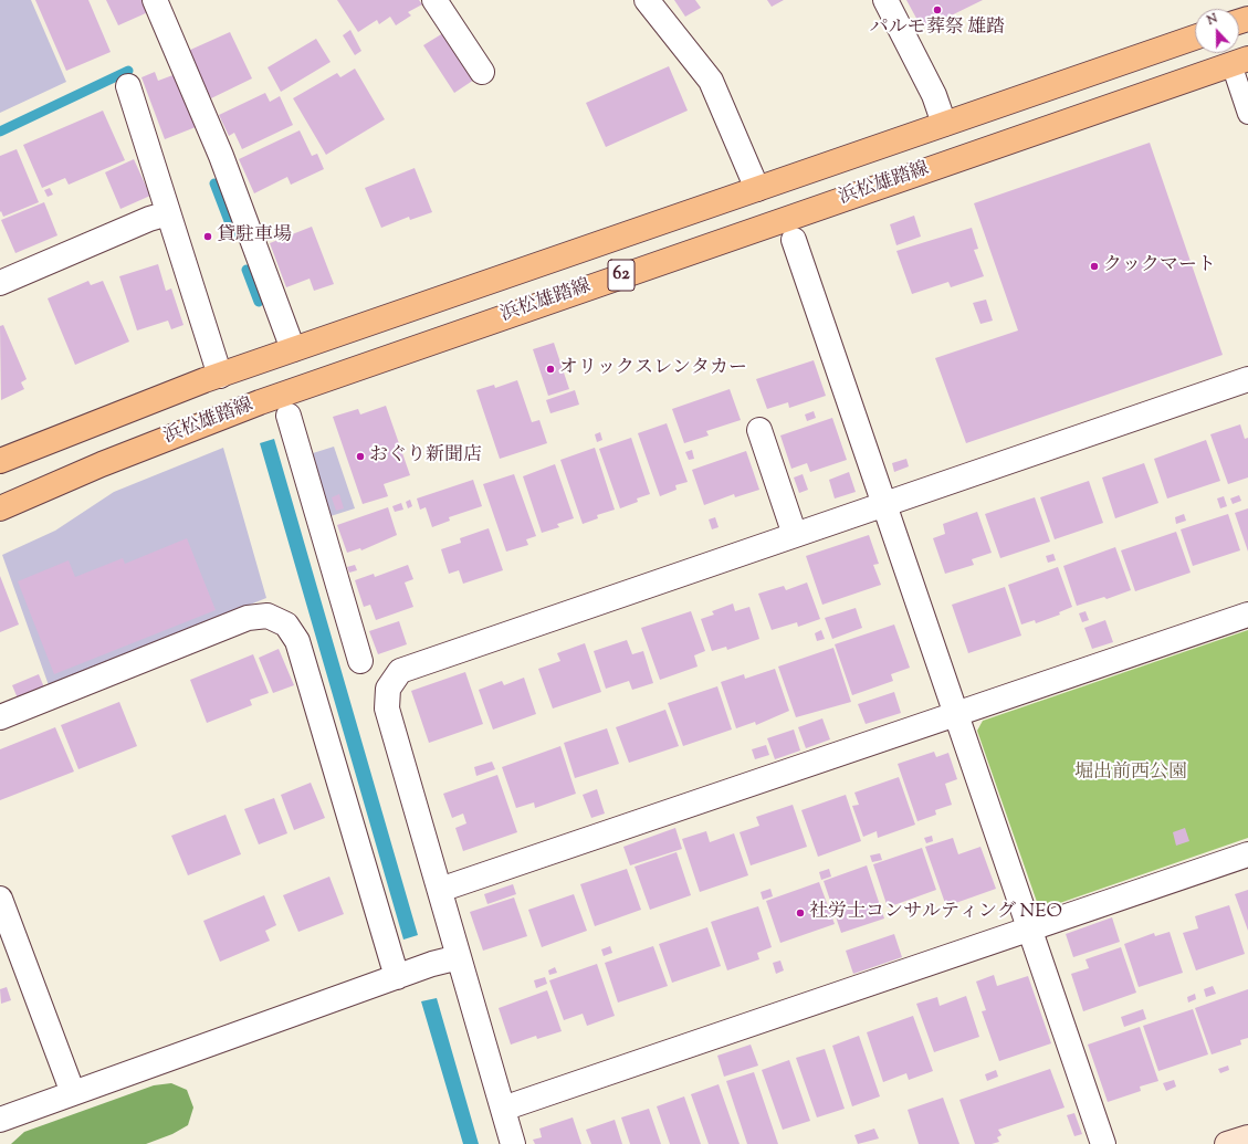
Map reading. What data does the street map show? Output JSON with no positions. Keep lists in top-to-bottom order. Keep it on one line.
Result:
{"streets":{"main road":["浜松雄踏線","62"]},"parks":["堀出前西公園"],"places":["パルモ葬祭 雄踏","貸駐車場","クックマート","オリックスレンタカー","おぐり新聞店","社労士コンサルティング NEO"],"north":"top"}
